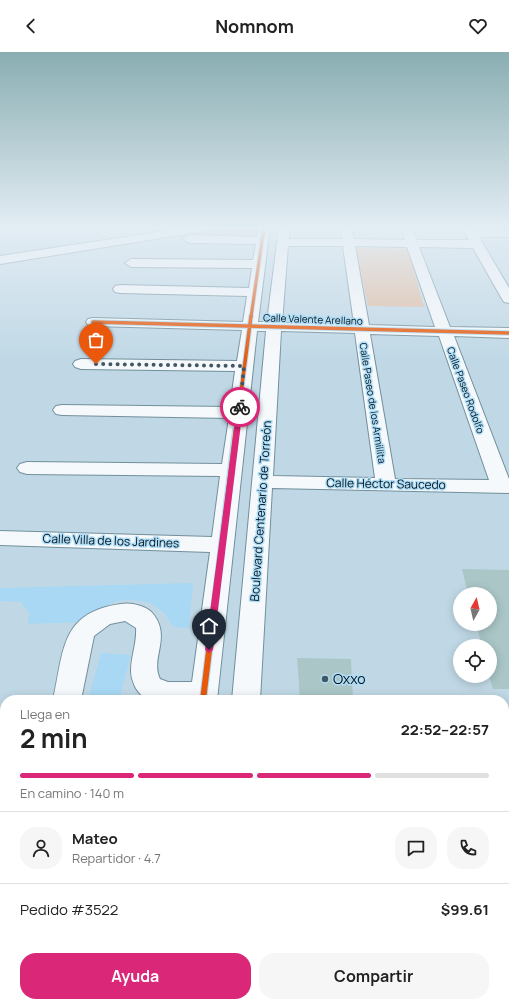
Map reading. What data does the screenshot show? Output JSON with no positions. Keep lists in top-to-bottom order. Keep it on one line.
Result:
{"streets":{"street":["Calle Valente Arellano","Calle Paseo Rodolfo","Calle Paseo de los Armillita","Calle Héctor Saucedo","Boulevard Centenario de Torreón","Calle Villa de los Jardines"]},"crossings":[["Calle Valente Arellano","Calle Paseo Rodolfo"],["Calle Valente Arellano","Calle Paseo de los Armillita"],["Calle Valente Arellano","Boulevard Centenario de Torreón"],["Calle Paseo Rodolfo","Calle Héctor Saucedo"],["Calle Paseo de los Armillita","Calle Héctor Saucedo"],["Calle Héctor Saucedo","Boulevard Centenario de Torreón"],["Boulevard Centenario de Torreón","Calle Villa de los Jardines"]],"places":["Oxxo"],"north":"top","page":{"header":"Nomnom","heading":["2 min","Llega en","22:52–22:57"],"panel":["Mateo","Repartidor · 4.7","Pedido #3522","$99.61"],"bar":"En camino · 140 m","buttons":["Ayuda","Compartir"]}}
